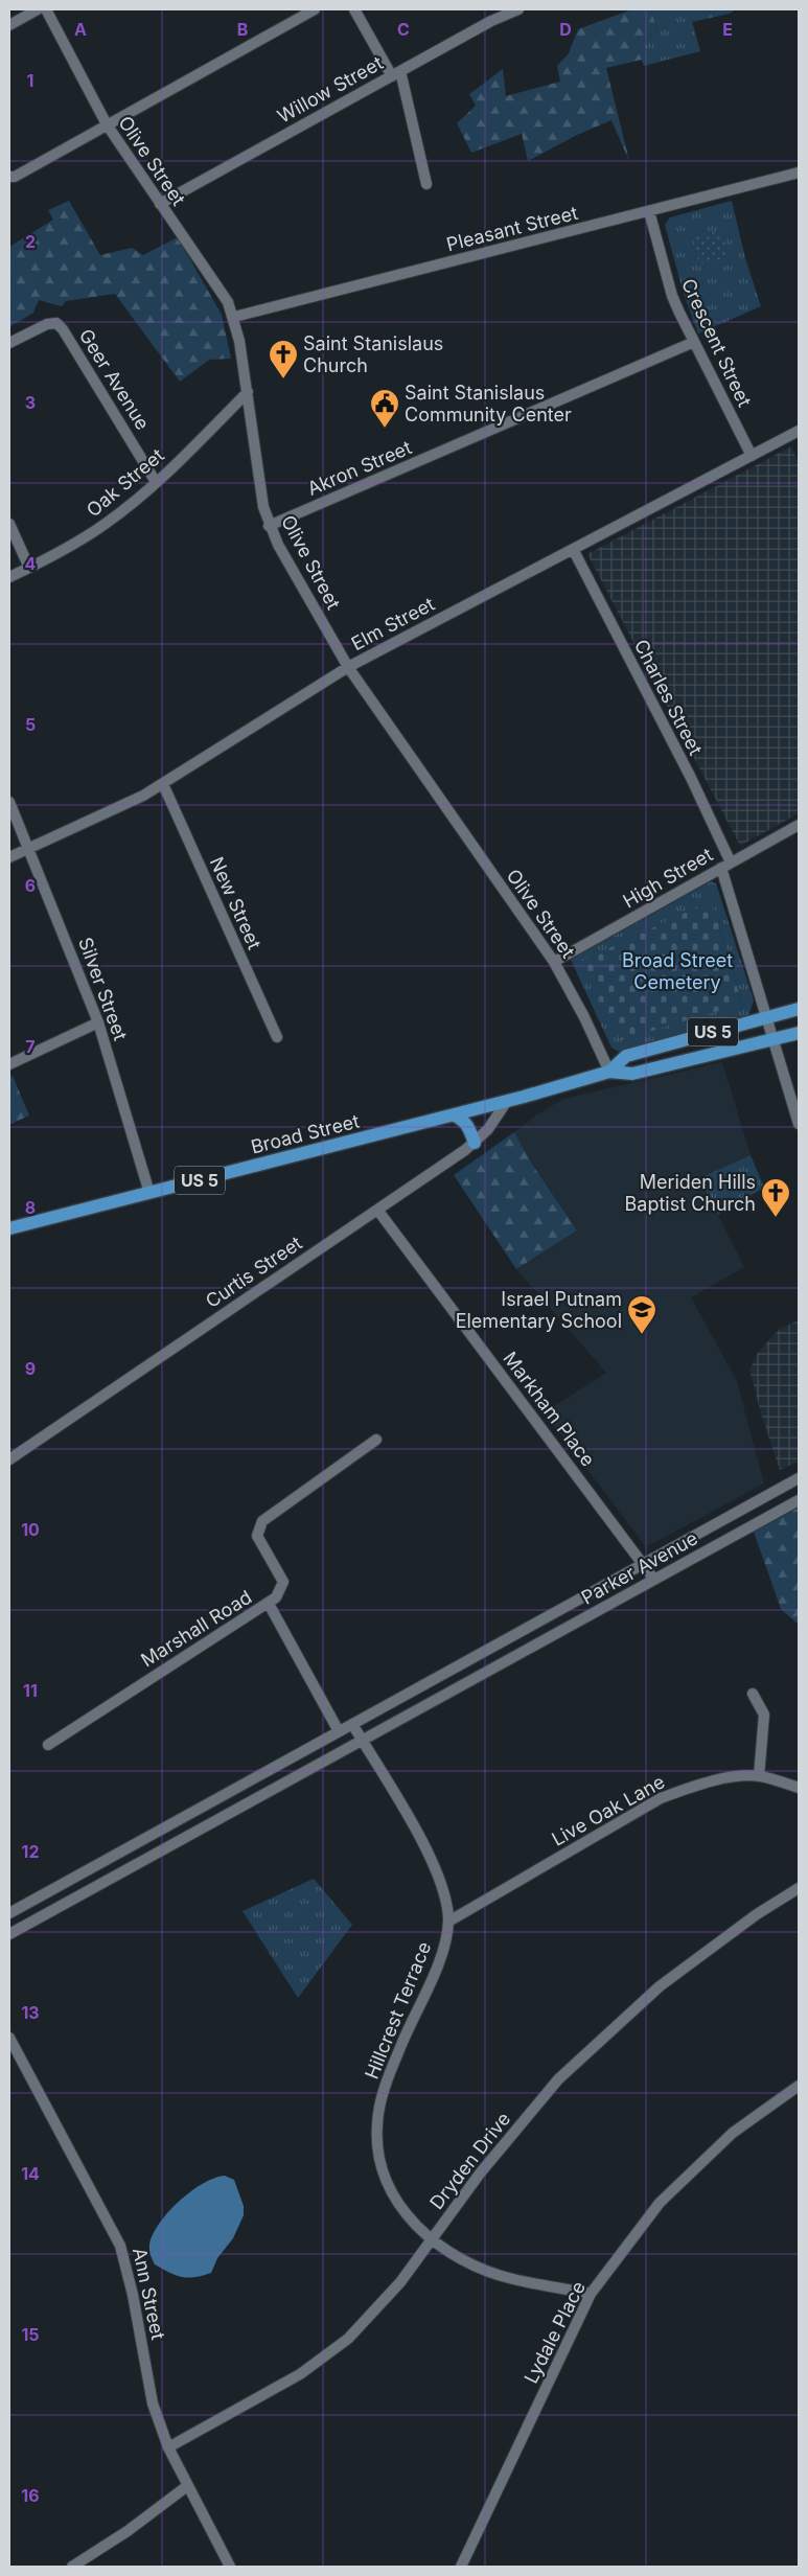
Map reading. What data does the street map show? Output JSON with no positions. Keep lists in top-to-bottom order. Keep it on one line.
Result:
{"streets":{"main road":["US 5","Broad Street"],"street":["Willow Street","Olive Street","Pleasant Street","Crescent Street","Geer Avenue","Akron Street","Oak Street","Elm Street","Charles Street","High Street","New Street","Silver Street","Curtis Street","Markham Place","Parker Avenue","Marshall Road","Live Oak Lane","Hillcrest Terrace","Dryden Drive","Ann Street","Lydale Place"]},"crossings":[["Willow Street","Olive Street"],["Olive Street","Pleasant Street"],["Olive Street","Akron Street"],["Olive Street","Oak Street"],["Olive Street","Elm Street"],["Olive Street","High Street"],["Olive Street","Broad Street"],["Pleasant Street","Crescent Street"],["Crescent Street","Akron Street"],["Crescent Street","Elm Street"],["Geer Avenue","Oak Street"],["Elm Street","Charles Street"],["Elm Street","New Street"],["Elm Street","Silver Street"],["Charles Street","High Street"],["Silver Street","Broad Street"],["Broad Street","Curtis Street"],["Curtis Street","Markham Place"],["Markham Place","Parker Avenue"],["Parker Avenue","Marshall Road"],["Parker Avenue","Hillcrest Terrace"],["Live Oak Lane","Hillcrest Terrace"],["Hillcrest Terrace","Dryden Drive"],["Hillcrest Terrace","Lydale Place"],["Dryden Drive","Ann Street"]],"parks":["Broad Street Cemetery"],"places":{"church":["Saint Stanislaus Church","Meriden Hills Baptist Church"],"public building":["Saint Stanislaus Community Center"],"school or university":["Israel Putnam Elementary School"]},"grid":{"columns":["A","B","C","D","E"],"rows":["1","2","3","4","5","6","7","8","9","10","11","12","13","14","15","16"]}}
